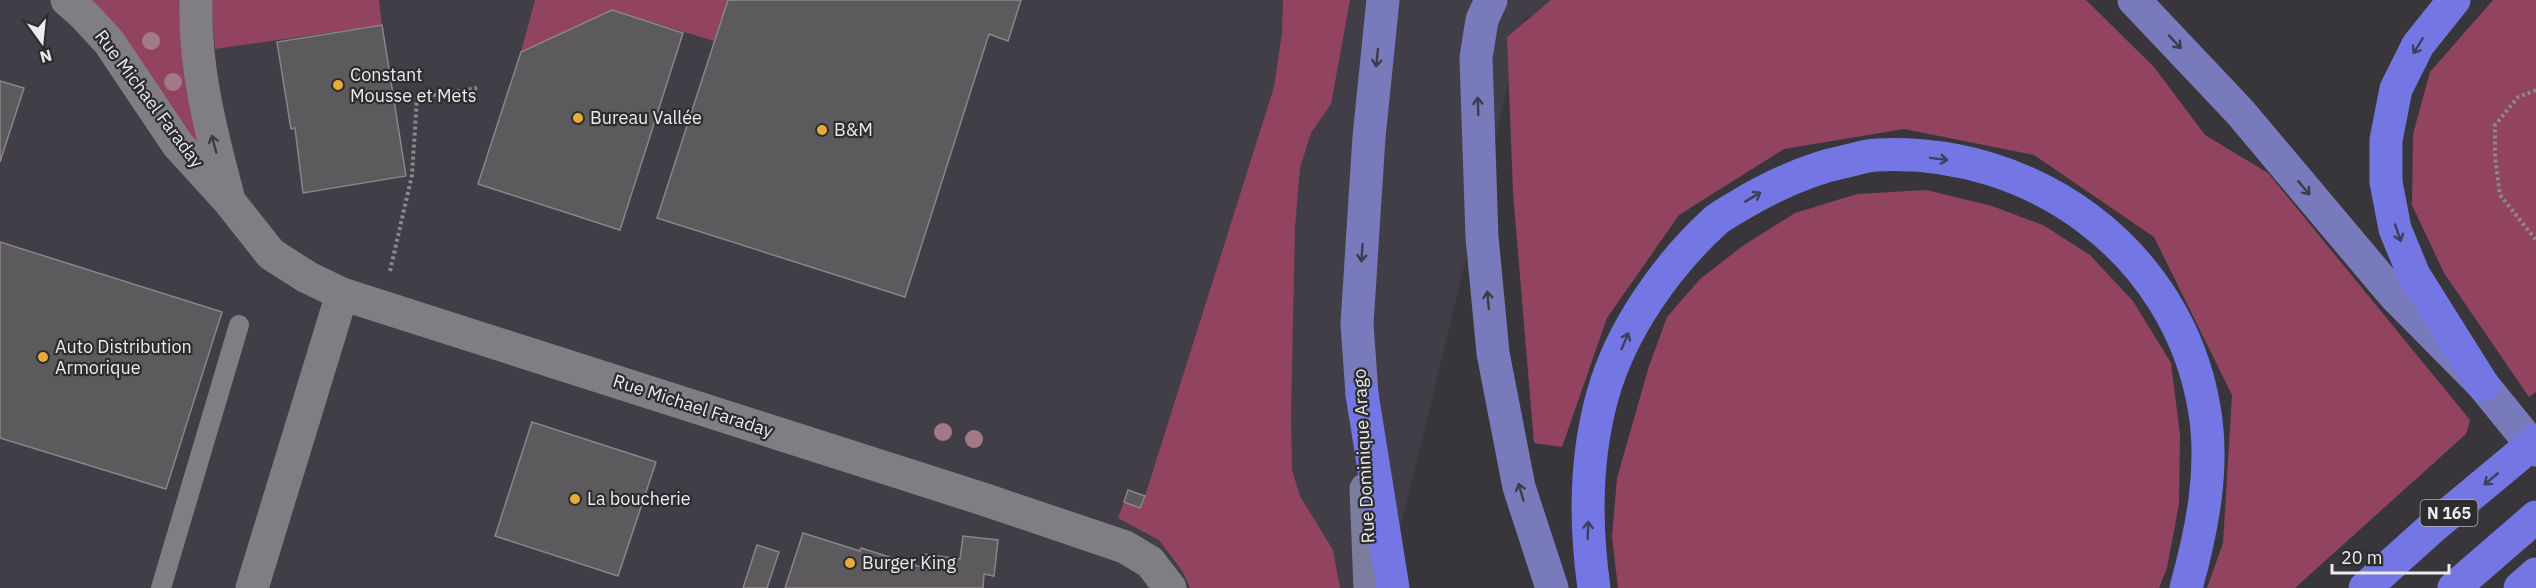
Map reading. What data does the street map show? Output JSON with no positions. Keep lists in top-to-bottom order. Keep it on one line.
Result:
{"streets":{"highway":["N 165"],"main road":["Rue Dominique Arago"],"street":["Rue Michael Faraday"]},"places":["Constant Mousse et Mets","Bureau Vallée","B&M","Auto Distribution Armorique","La boucherie","Burger King"],"scale_bar":"20 m","north":"bottom"}
